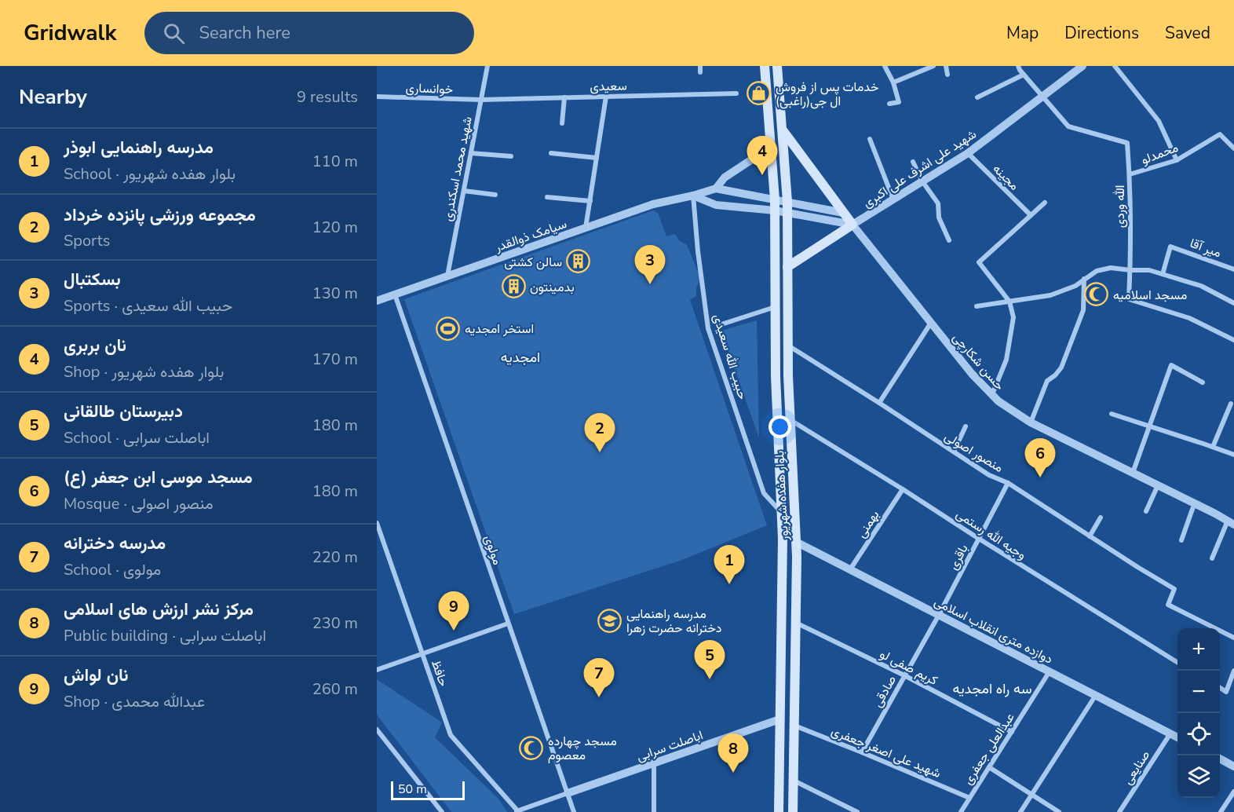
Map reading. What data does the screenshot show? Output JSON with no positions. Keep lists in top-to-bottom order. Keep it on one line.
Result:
{"streets":{"main road":["بلوار هفده شهریور"],"street":["سعیدی","خوانساری","محمدلو","شهید علی اشرف علی اکبری","شهید محمد اسکندری","مجینه","الله وردی","سیامک ذوالقدر","میر آقا","حبیب الله سعیدی","حسن شکارچی","منصور اصولی","بهمنی","وجیه الله رستمی","مولوی","باقری","دوازده متری انقلاب اسلامی","کریم صفی لو","حافظ","صادقی","اباصلت سرابی","عبدالعلی جعفری","شهید علی اصغر جعفری","صنایعی"]},"crossings":[["سعیدی","خوانساری"],["سعیدی","شهید محمد اسکندری"],["خوانساری","شهید محمد اسکندری"],["محمدلو","الله وردی"],["شهید علی اشرف علی اکبری","مجینه"],["شهید علی اشرف علی اکبری","الله وردی"],["شهید علی اشرف علی اکبری","حسن شکارچی"],["شهید محمد اسکندری","سیامک ذوالقدر"],["سیامک ذوالقدر","حبیب الله سعیدی"],["سیامک ذوالقدر","بلوار هفده شهریور"],["سیامک ذوالقدر","مولوی"],["حبیب الله سعیدی","بلوار هفده شهریور"],["منصور اصولی","بلوار هفده شهریور"],["منصور اصولی","باقری"],["بلوار هفده شهریور","وجیه الله رستمی"],["بلوار هفده شهریور","دوازده متری انقلاب اسلامی"],["بلوار هفده شهریور","کریم صفی لو"],["بلوار هفده شهریور","اباصلت سرابی"],["بلوار هفده شهریور","شهید علی اصغر جعفری"],["بهمنی","وجیه الله رستمی"],["بهمنی","دوازده متری انقلاب اسلامی"],["وجیه الله رستمی","باقری"],["مولوی","اباصلت سرابی"],["باقری","دوازده متری انقلاب اسلامی"],["باقری","صادقی"],["دوازده متری انقلاب اسلامی","صادقی"],["دوازده متری انقلاب اسلامی","عبدالعلی جعفری"],["دوازده متری انقلاب اسلامی","صنایعی"],["کریم صفی لو","صادقی"],["کریم صفی لو","عبدالعلی جعفری"],["صادقی","شهید علی اصغر جعفری"],["عبدالعلی جعفری","شهید علی اصغر جعفری"]],"districts":["امجدیه","سه راه امجدیه"],"places":{"shop":["خدمات پس از فروش ال جی(راغبی)"],"building":["سالن کشتی","بدمینتون"],"mosque":["مسجد اسلامیه","مسجد چهارده معصوم"],"sports":["استخر امجدیه"],"school or university":["مدرسه راهنمایی دخترانه حضرت زهرا"]},"scale_bar":"50 m","page":{"header":"Gridwalk","search":"Search here","nav":["Map","Directions","Saved"],"heading":["Nearby","9 results"],"list":[{"mark":"1","name":"مدرسه راهنمایی ابوذر","note":"School · بلوار هفده شهریور","value":"110 m"},{"mark":"2","name":"مجموعه ورزشی پانزده خرداد","note":"Sports","value":"120 m"},{"mark":"3","name":"بسکتبال","note":"Sports · حبیب الله سعیدی","value":"130 m"},{"mark":"4","name":"نان بربری","note":"Shop · بلوار هفده شهریور","value":"170 m"},{"mark":"5","name":"دبیرستان طالقانی","note":"School · اباصلت سرابی","value":"180 m"},{"mark":"6","name":"مسجد موسی ابن جعفر (ع)","note":"Mosque · منصور اصولی","value":"180 m"},{"mark":"7","name":"مدرسه دخترانه","note":"School · مولوی","value":"220 m"},{"mark":"8","name":"مرکز نشر ارزش های اسلامی","note":"Public building · اباصلت سرابی","value":"230 m"},{"mark":"9","name":"نان لواش","note":"Shop · عبدالله محمدی","value":"260 m"}],"pins":["4","3","2","6","1","9","5","7","8"],"map_buttons":["+","−"],"scale":"50 m"}}
